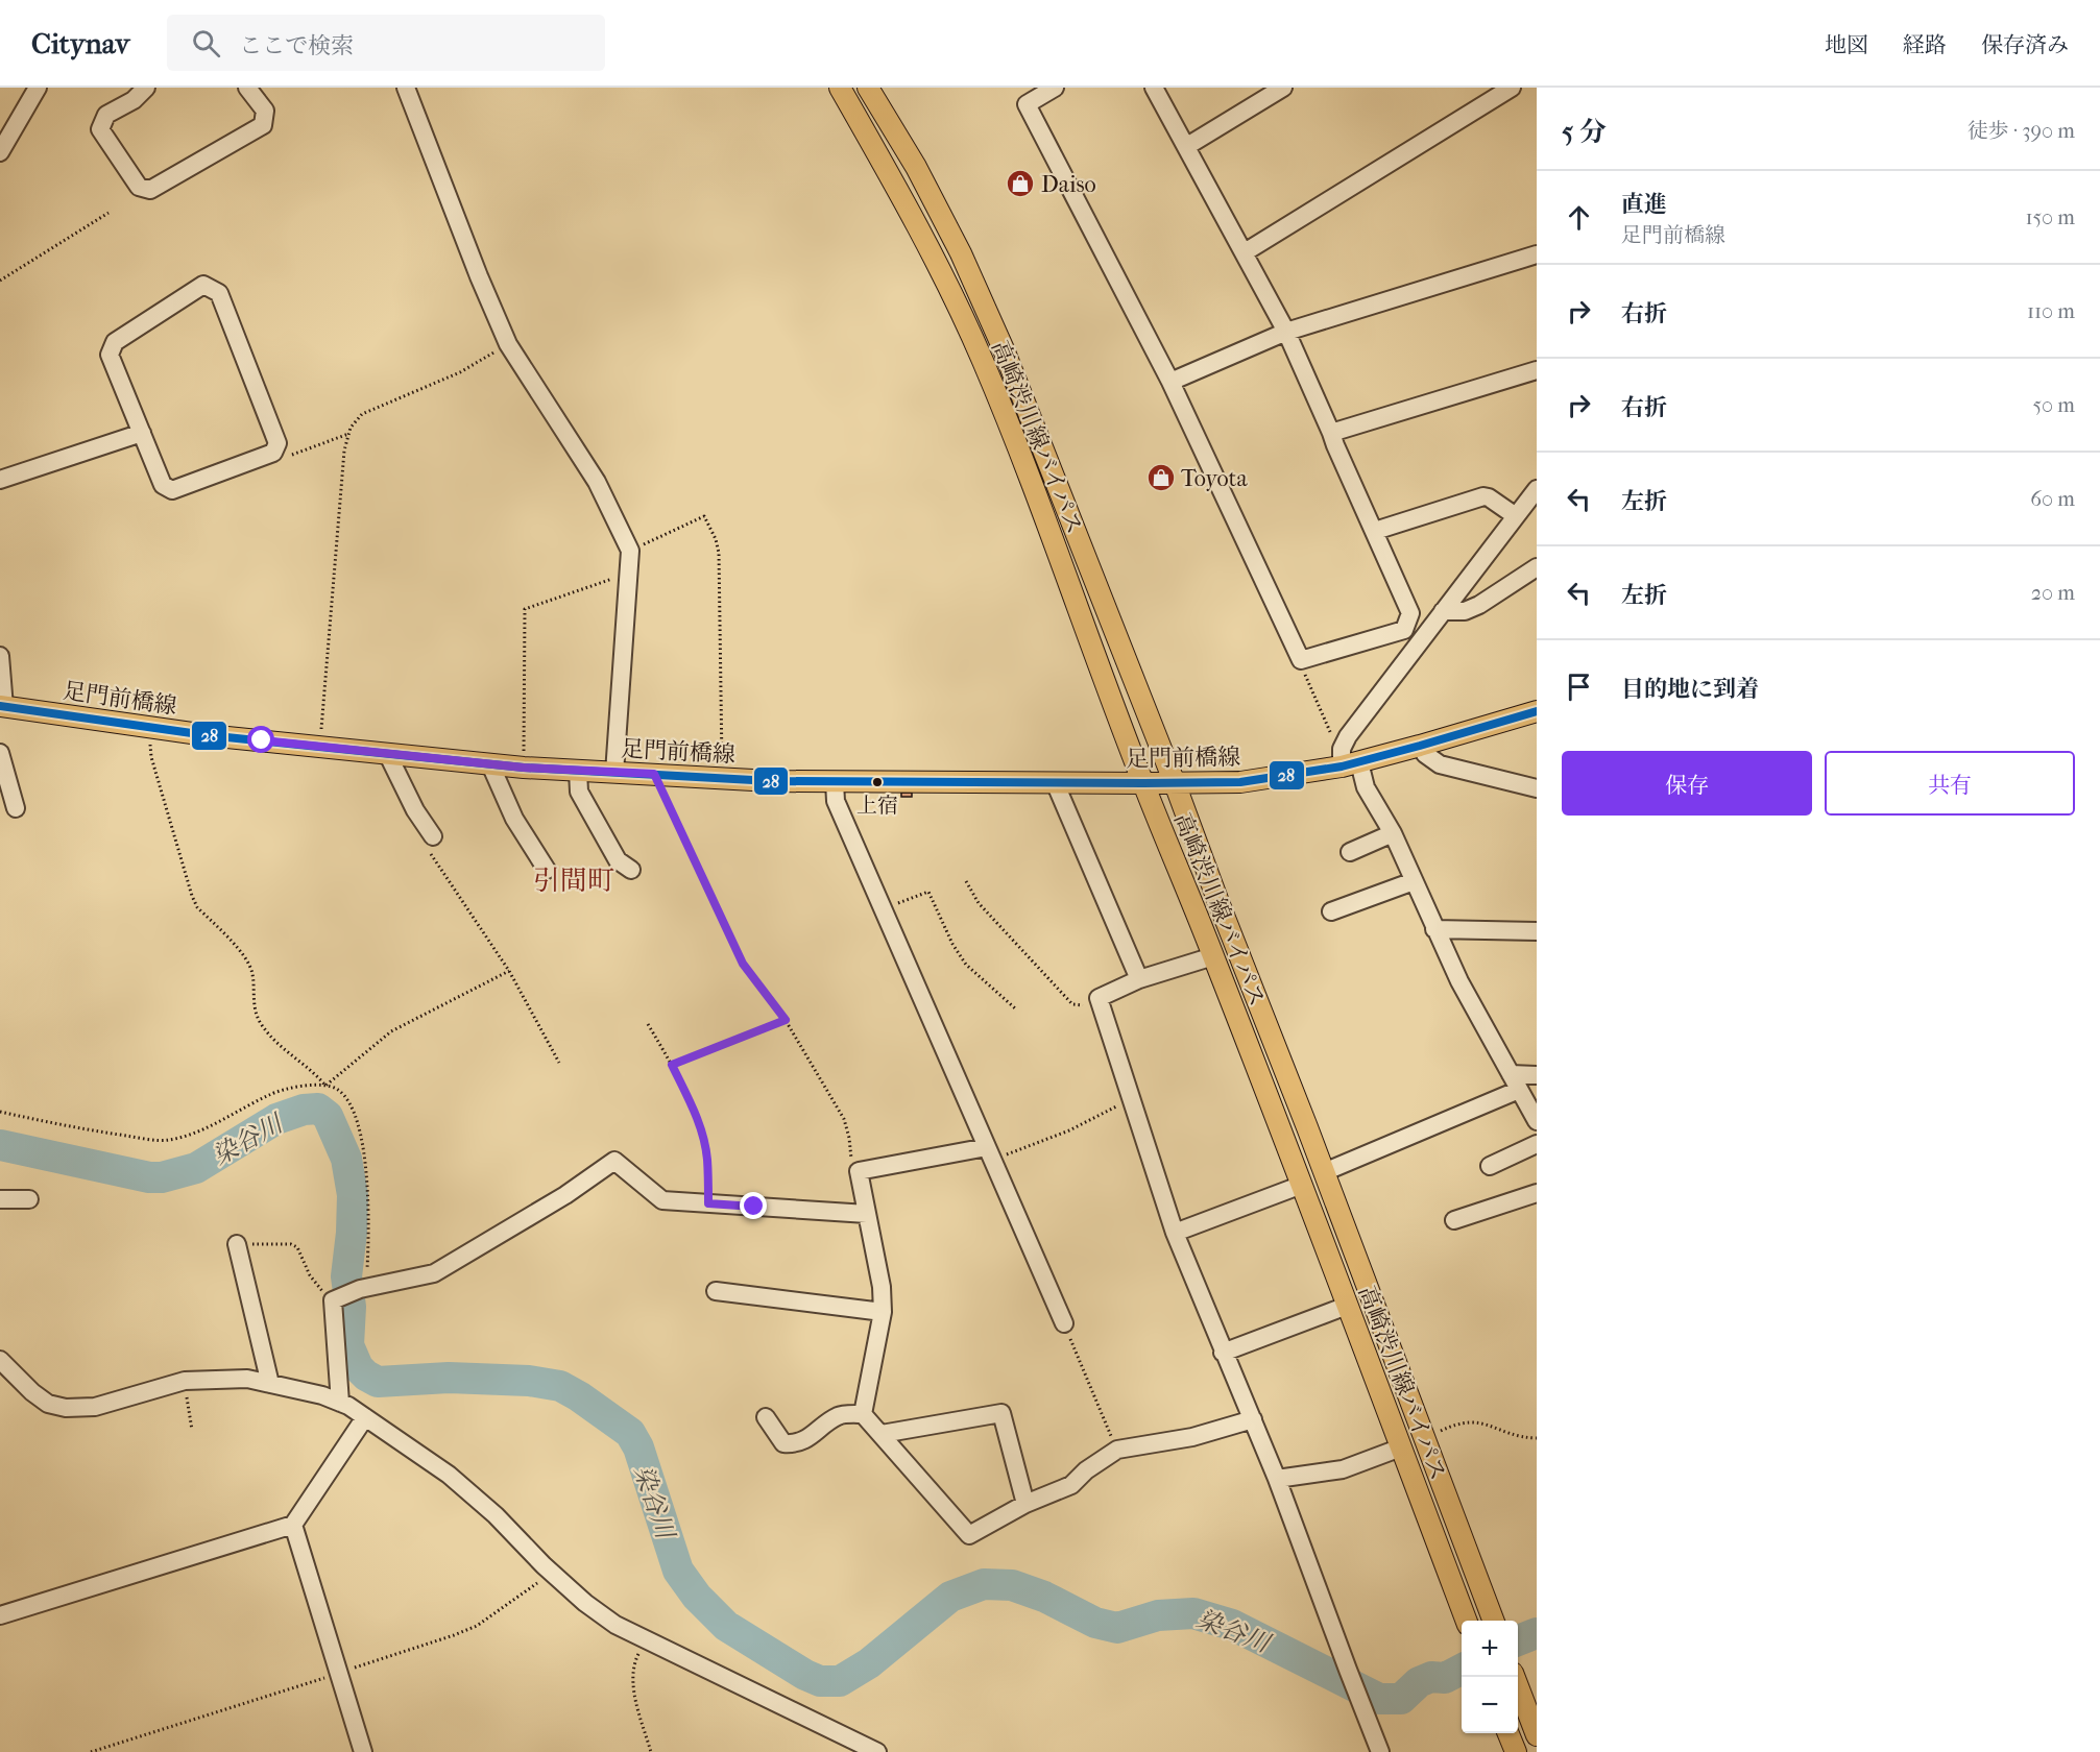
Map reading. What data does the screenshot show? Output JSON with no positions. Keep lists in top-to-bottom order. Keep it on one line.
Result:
{"streets":{"main road":["高崎渋川線バイパス","足門前橋線"]},"crossings":[["高崎渋川線バイパス","足門前橋線"]],"districts":["引間町"],"water":["染谷川"],"places":{"shop":["Daiso","Toyota"],"other":["上宿"]},"lines":["transit line 28"],"page":{"header":"Citynav","search":"ここで検索","nav":["地図","経路","保存済み"],"heading":["5 分","徒歩 · 390 m"],"list":[["直進","足門前橋線","150 m"],["右折","110 m"],["右折","50 m"],["左折","60 m"],["左折","20 m"],"目的地に到着"],"buttons":["保存","共有"],"map_buttons":["+","−"]}}
